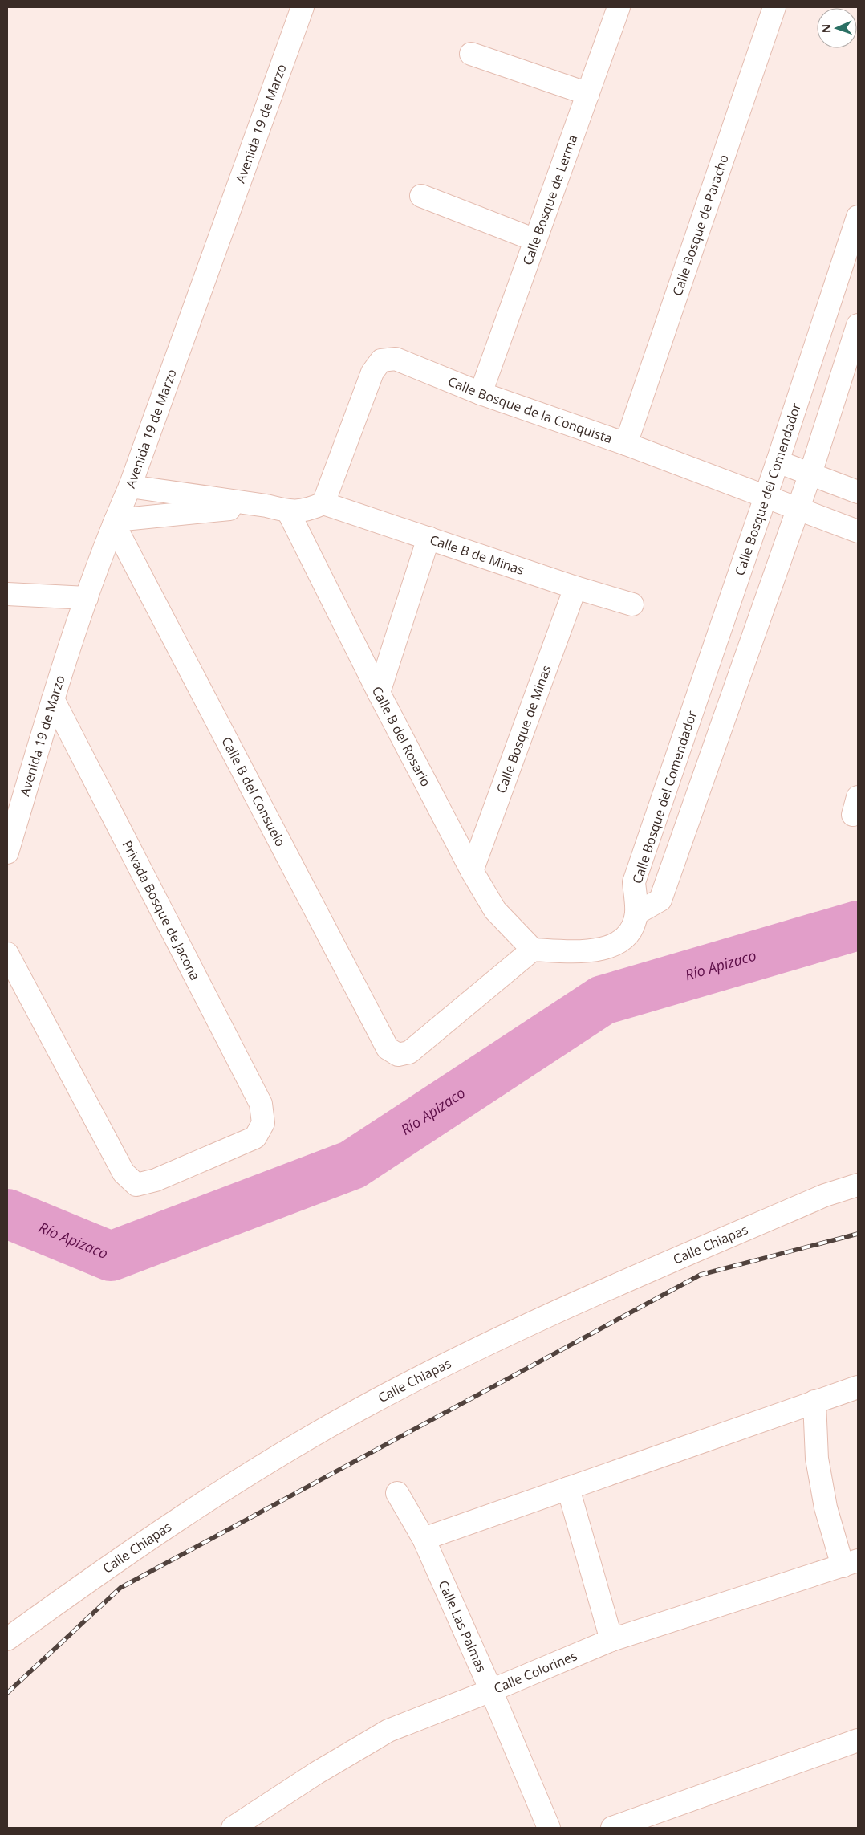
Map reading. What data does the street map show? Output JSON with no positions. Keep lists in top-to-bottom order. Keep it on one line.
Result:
{"streets":{"street":["Avenida 19 de Marzo","Calle Bosque de Lerma","Calle Bosque de Paracho","Calle Bosque de la Conquista","Calle Bosque del Comendador","Calle B de Minas","Calle Bosque de Minas","Calle B del Rosario","Calle B del Consuelo","Privada Bosque de Jacona","Calle Chiapas","Calle Las Palmas","Calle Colorines"]},"crossings":[["Avenida 19 de Marzo","Calle B del Consuelo"],["Avenida 19 de Marzo","Privada Bosque de Jacona"],["Calle Bosque de Lerma","Calle Bosque de la Conquista"],["Calle Bosque de Paracho","Calle Bosque de la Conquista"],["Calle Bosque de la Conquista","Calle Bosque del Comendador"],["Calle Bosque de la Conquista","Calle B de Minas"],["Calle B de Minas","Calle Bosque de Minas"],["Calle Bosque de Minas","Calle B del Rosario"],["Calle B del Rosario","Calle B del Consuelo"],["Calle Las Palmas","Calle Colorines"]],"water":["Río Apizaco"],"north":"left"}
